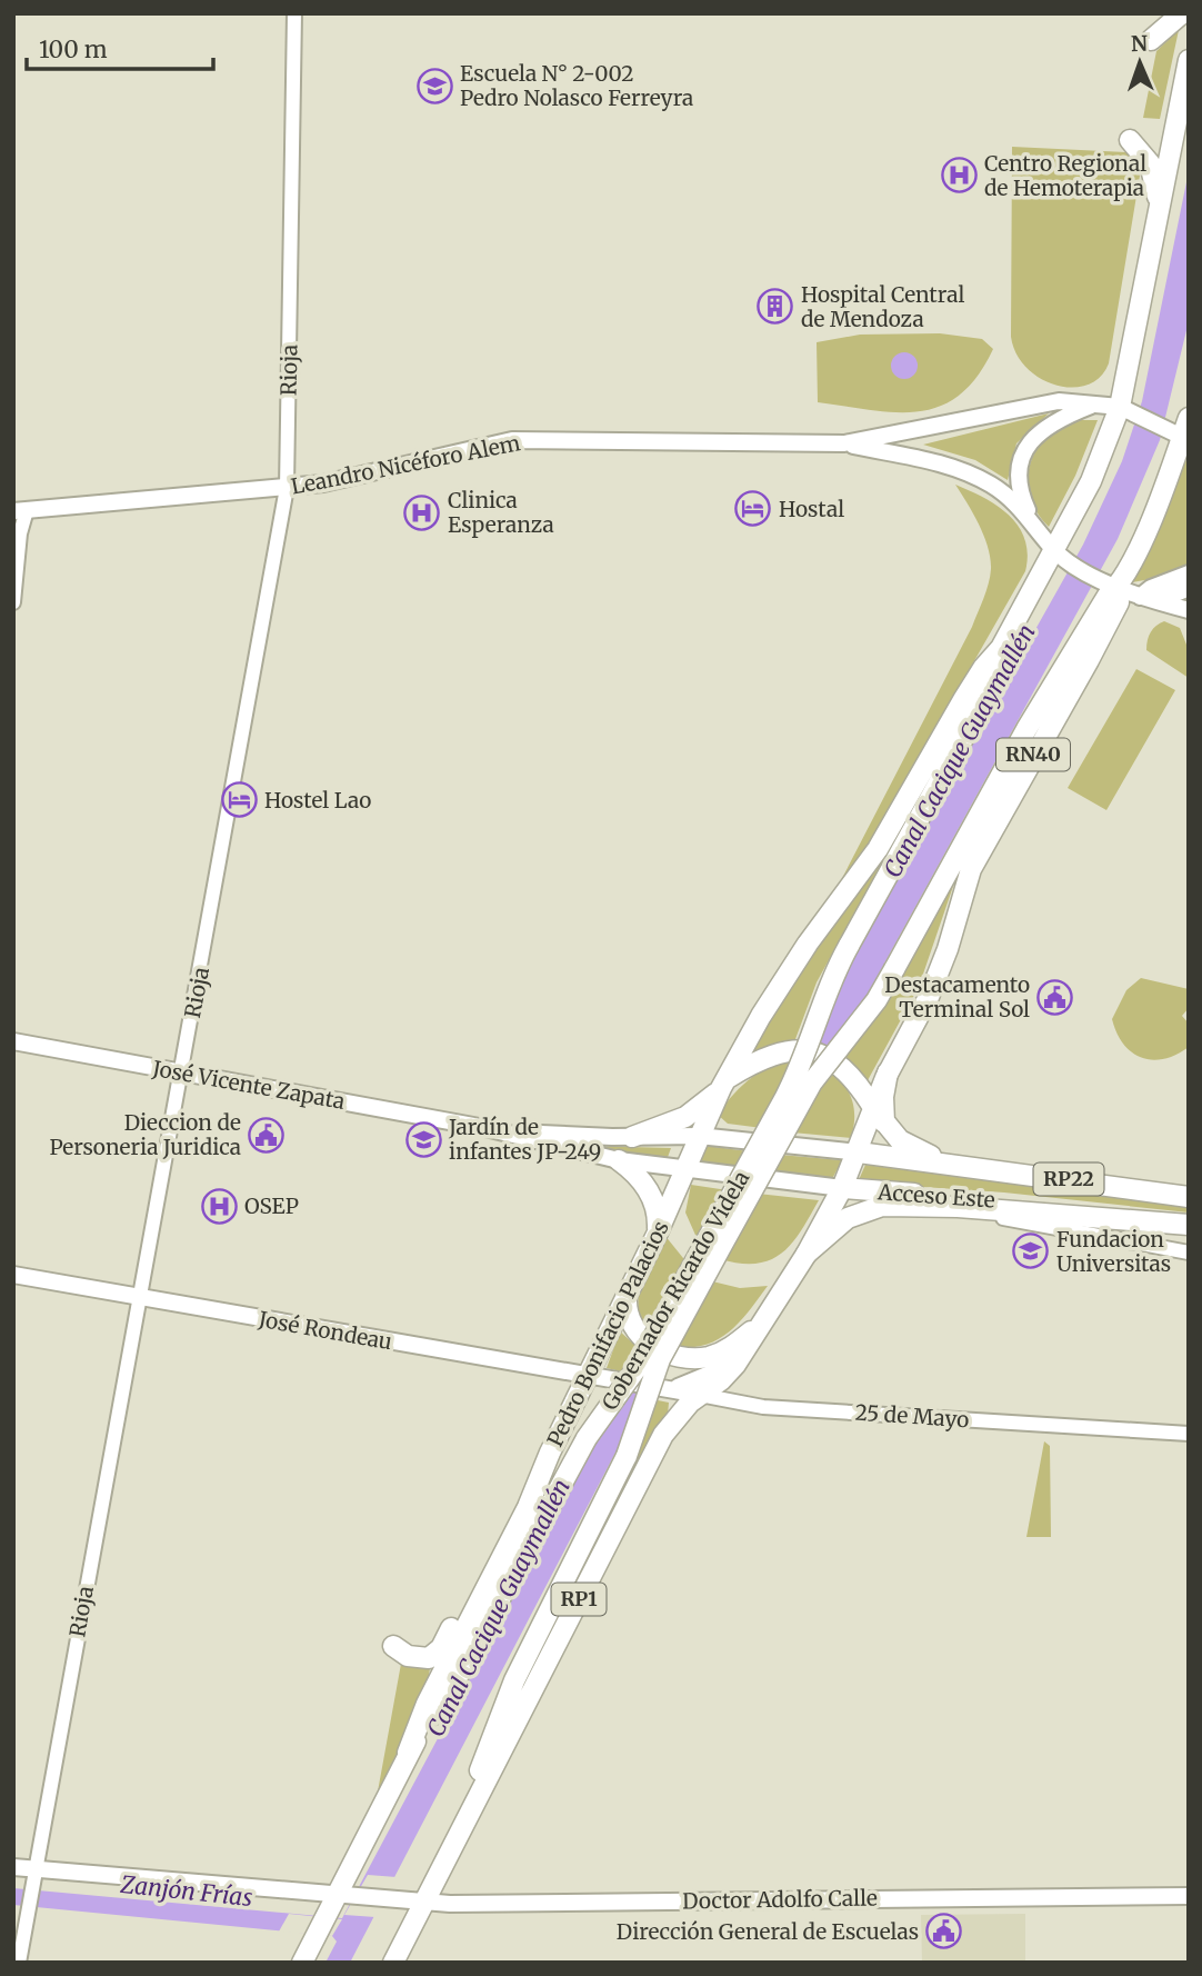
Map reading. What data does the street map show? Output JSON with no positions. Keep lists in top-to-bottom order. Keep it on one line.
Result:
{"streets":{"highway":["RN40","RP22","Acceso Este","Gobernador Ricardo Videla","Pedro Bonifacio Palacios","RP1"],"main road":["Leandro Nicéforo Alem","José Vicente Zapata","José Rondeau","25 de Mayo","Doctor Adolfo Calle"],"street":["Rioja"]},"crossings":[["Rioja","Leandro Nicéforo Alem"],["Rioja","José Vicente Zapata"],["Rioja","José Rondeau"],["Rioja","Doctor Adolfo Calle"],["Leandro Nicéforo Alem","Gobernador Ricardo Videla"],["José Vicente Zapata","Acceso Este"],["José Vicente Zapata","Pedro Bonifacio Palacios"],["Acceso Este","Gobernador Ricardo Videla"],["Acceso Este","Pedro Bonifacio Palacios"],["Gobernador Ricardo Videla","Pedro Bonifacio Palacios"],["Gobernador Ricardo Videla","25 de Mayo"],["Gobernador Ricardo Videla","Doctor Adolfo Calle"],["José Rondeau","Pedro Bonifacio Palacios"],["José Rondeau","25 de Mayo"]],"water":["Canal Cacique Guaymallén","Zanjón Frías"],"places":{"school or university":["Escuela N° 2-002 Pedro Nolasco Ferreyra","Jardín de infantes JP-249","Fundacion Universitas"],"hospital":["Centro Regional de Hemoterapia","Clinica Esperanza","OSEP"],"building":["Hospital Central de Mendoza"],"hotel":["Hostal","Hostel Lao"],"public building":["Destacamento Terminal Sol","Dieccion de Personeria Juridica","Dirección General de Escuelas"]},"scale_bar":"100 m","north":"top"}
